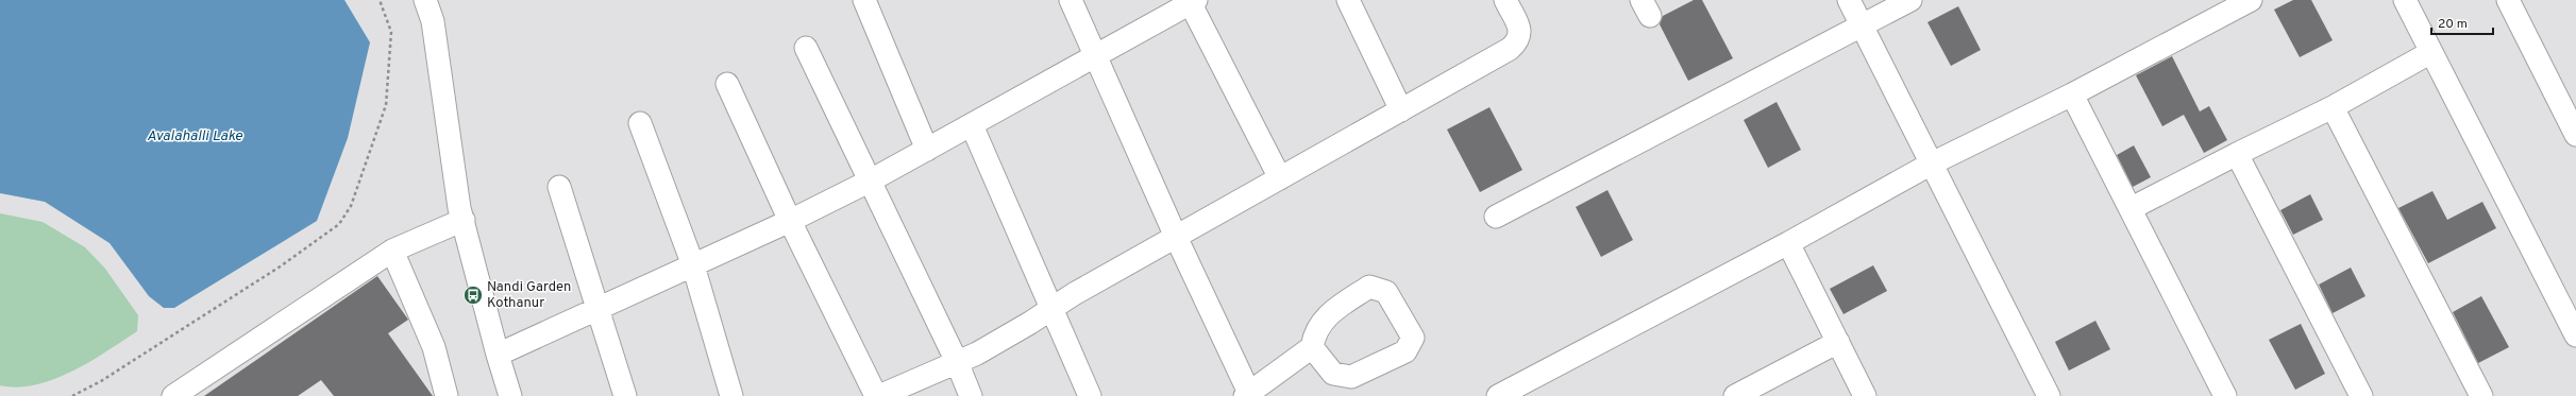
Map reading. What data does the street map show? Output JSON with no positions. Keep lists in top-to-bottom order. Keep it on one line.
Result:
{"water":["Avalahalli Lake"],"places":{"bus stop":["Nandi Garden Kothanur"]},"scale_bar":"20 m"}
